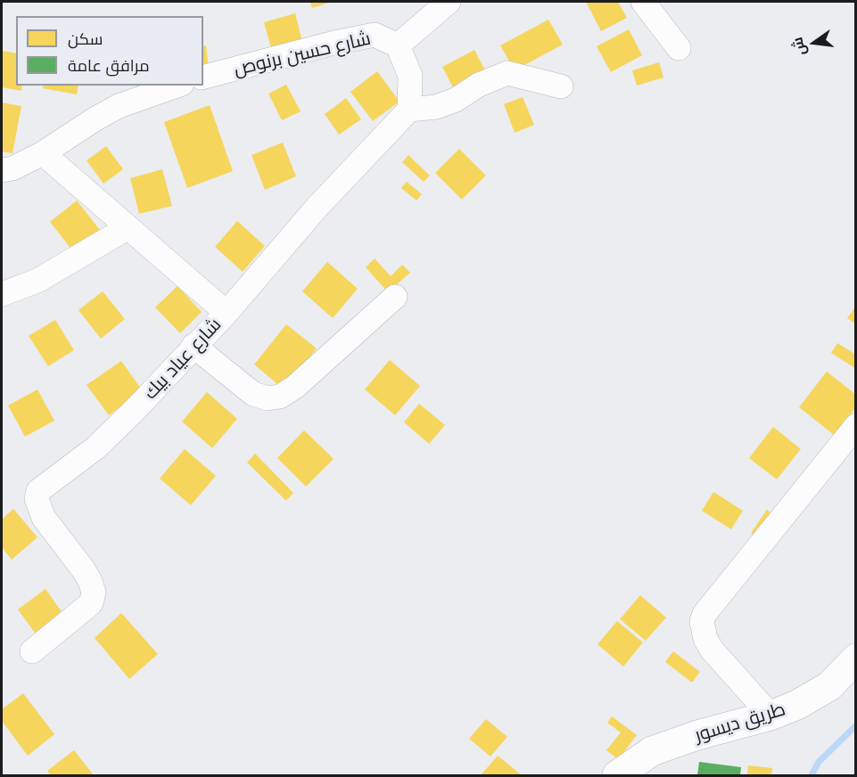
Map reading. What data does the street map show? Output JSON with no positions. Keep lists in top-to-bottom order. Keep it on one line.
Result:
{"streets":{"main road":["طريق ديسور"],"street":["شارع حسين برنوص","شارع عياد بيك"]},"legend":["سكن","مرافق عامة"],"north":"left"}
